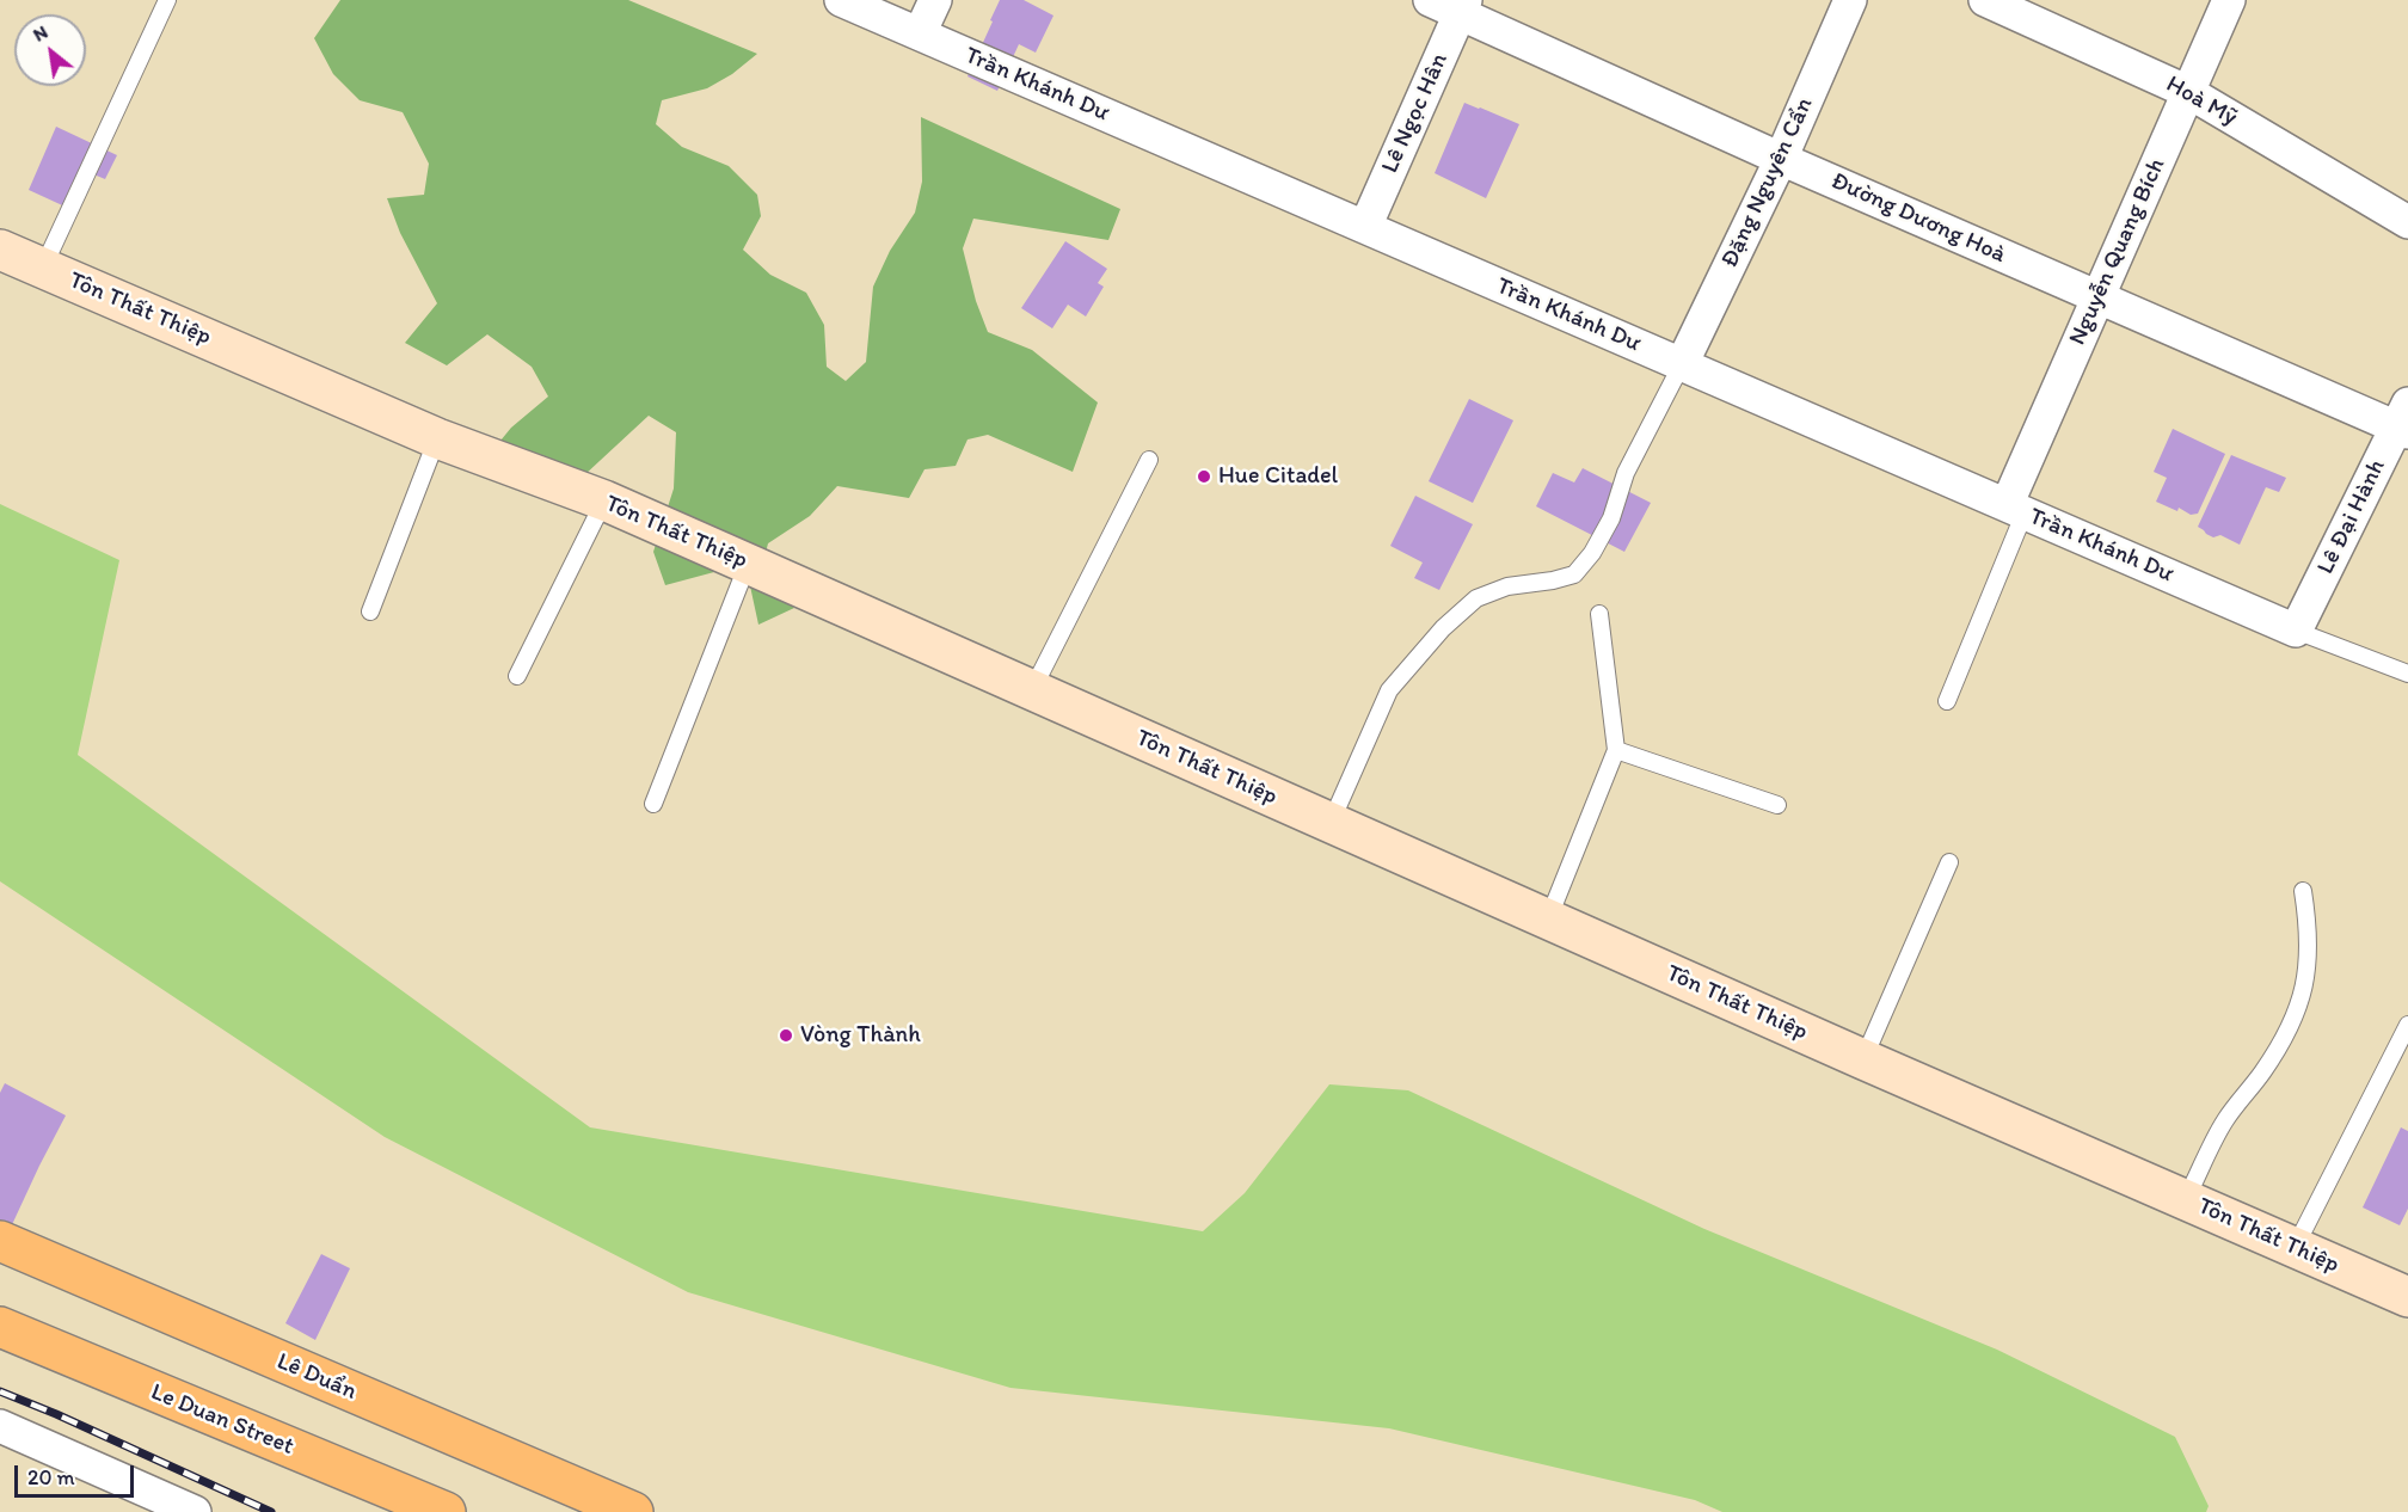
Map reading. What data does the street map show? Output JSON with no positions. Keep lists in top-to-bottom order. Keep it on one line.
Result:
{"streets":{"main road":["Lê Duẩn","Le Duan Street"],"street":["Trần Khánh Dư","Hoà Mỹ","Lê Ngọc Hân","Đặng Nguyên Cẩn","Đường Dương Hoà","Nguyễn Quang Bích","Tôn Thất Thiệp","Lê Đại Hành"]},"crossings":[["Trần Khánh Dư","Lê Ngọc Hân"],["Trần Khánh Dư","Đặng Nguyên Cẩn"],["Trần Khánh Dư","Nguyễn Quang Bích"],["Trần Khánh Dư","Lê Đại Hành"],["Hoà Mỹ","Nguyễn Quang Bích"],["Lê Ngọc Hân","Đường Dương Hoà"],["Đặng Nguyên Cẩn","Đường Dương Hoà"],["Đường Dương Hoà","Nguyễn Quang Bích"],["Đường Dương Hoà","Lê Đại Hành"]],"places":["Hue Citadel","Vòng Thành"],"scale_bar":"20 m","north":"top left"}
